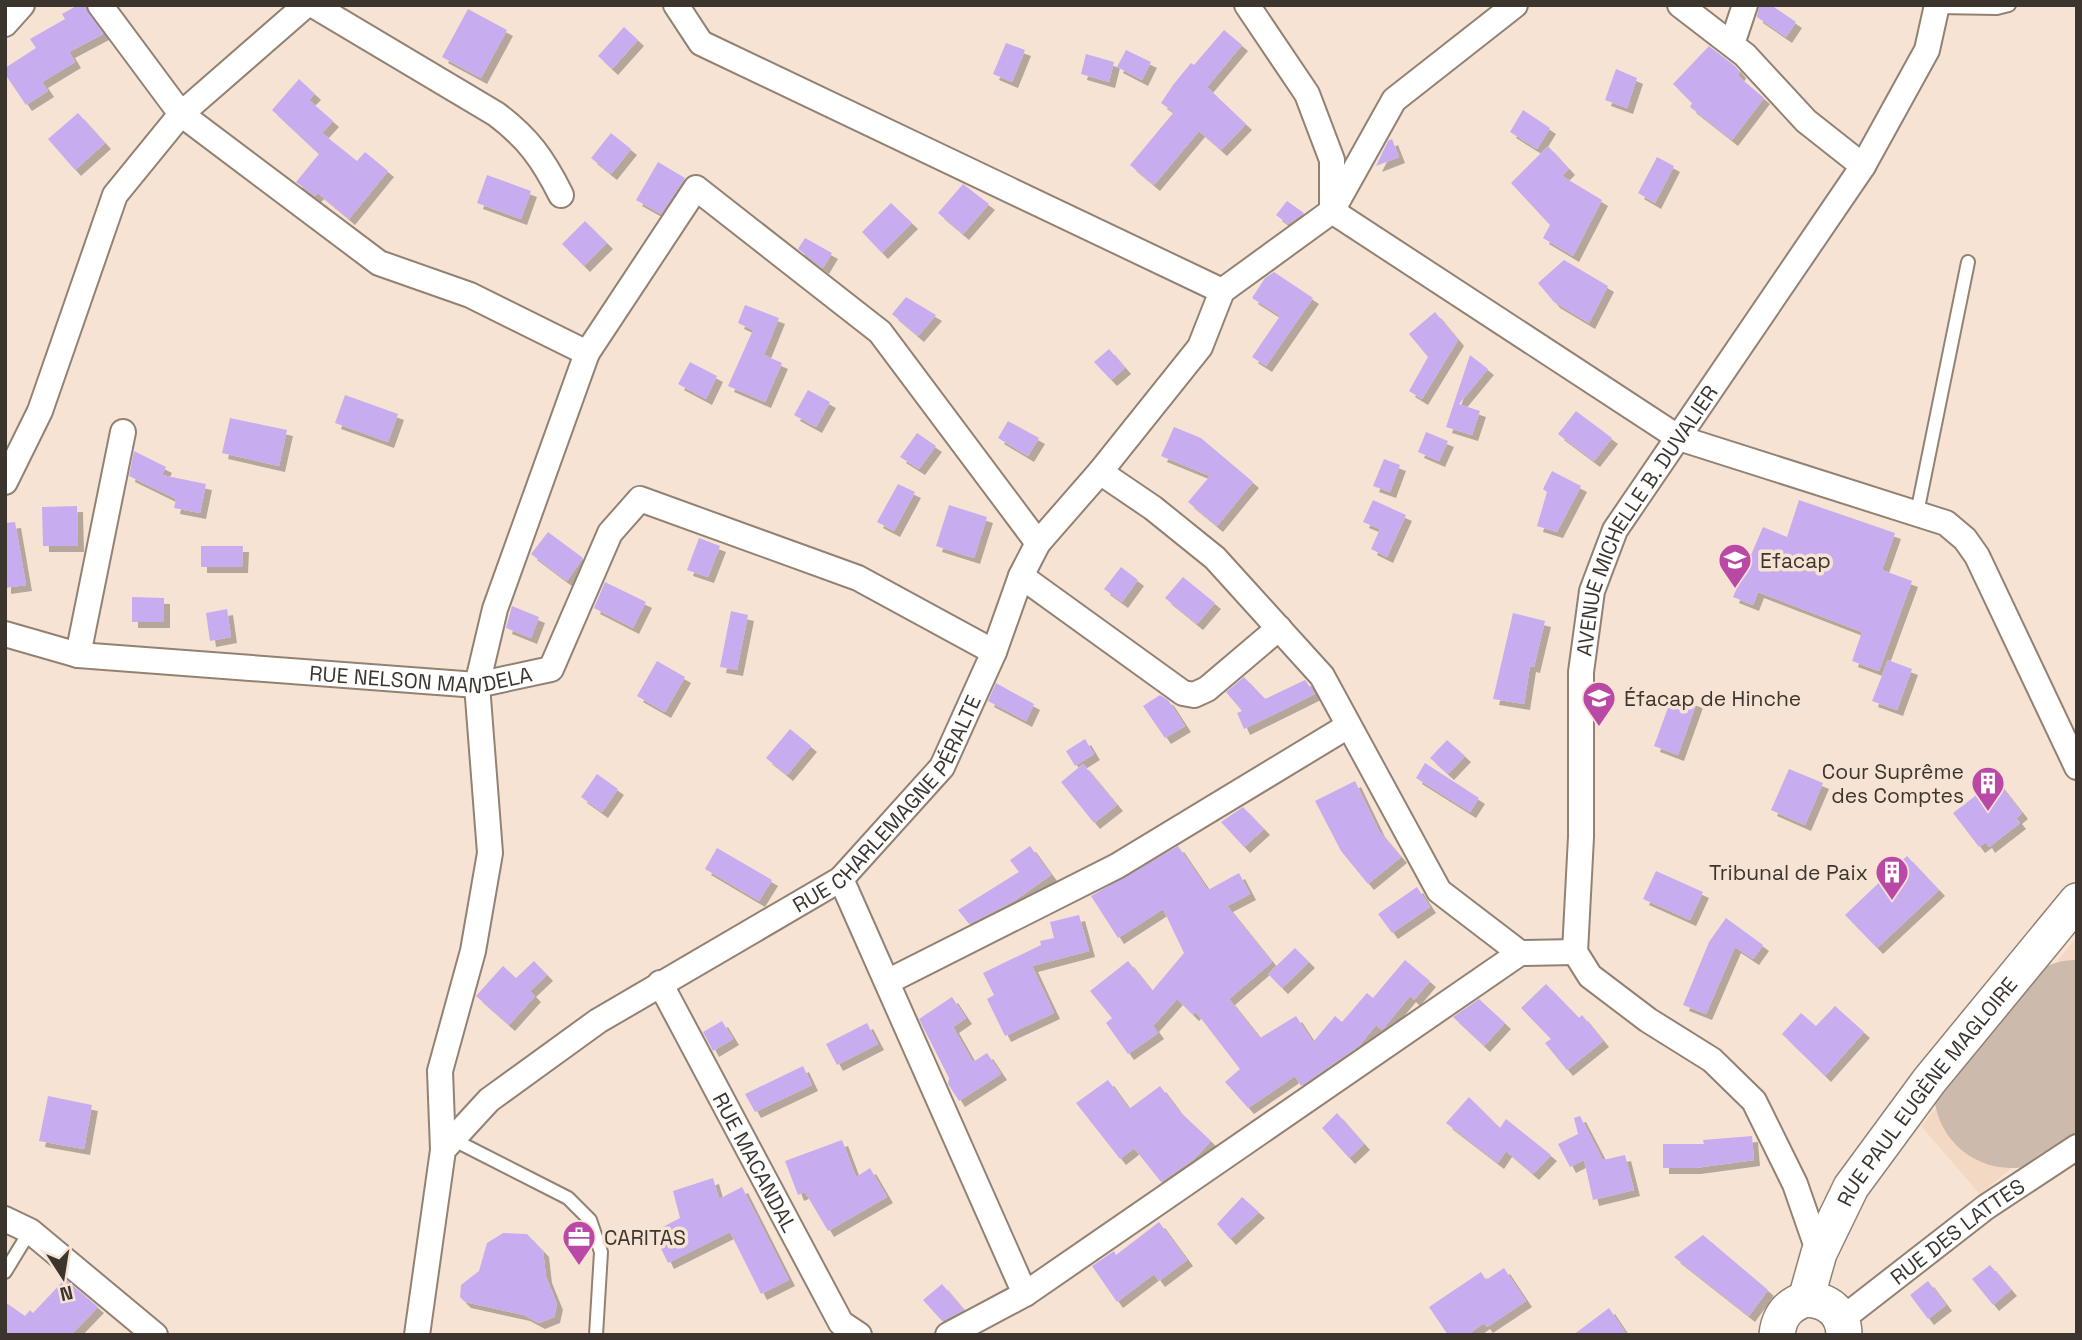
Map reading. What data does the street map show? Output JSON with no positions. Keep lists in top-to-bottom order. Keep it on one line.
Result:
{"streets":{"main road":["RUE PAUL EUGÈNE MAGLOIRE"],"street":["AVENUE MICHELLE B. DUVALIER","RUE NELSON MANDELA","RUE CHARLEMAGNE PÉRALTE","RUE MACANDAL","RUE DES LATTES"]},"crossings":[["RUE NELSON MANDELA","RUE CHARLEMAGNE PÉRALTE"],["RUE CHARLEMAGNE PÉRALTE","RUE MACANDAL"]],"places":{"school or university":["Efacap","Éfacap de Hinche"],"building":["Cour Suprême des Comptes","Tribunal de Paix"],"office":["CARITAS"]},"north":"bottom"}
